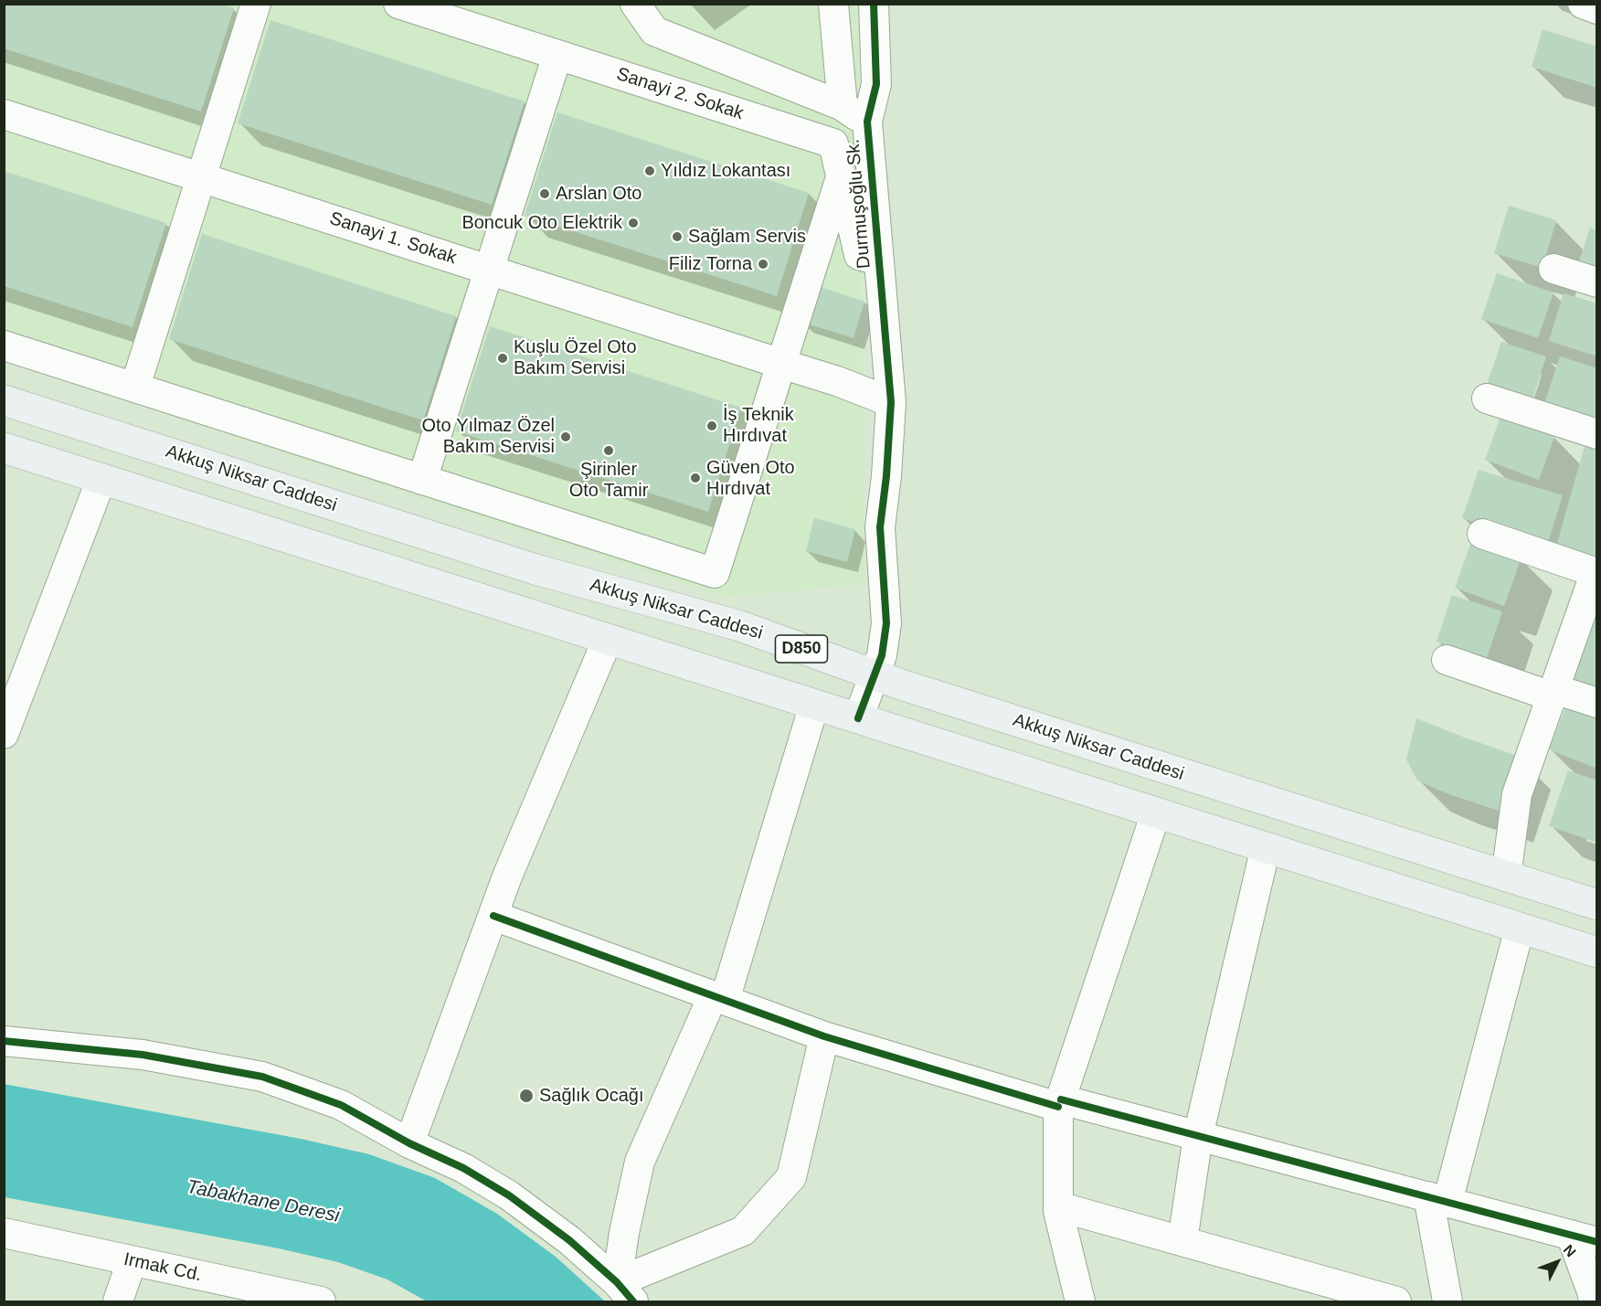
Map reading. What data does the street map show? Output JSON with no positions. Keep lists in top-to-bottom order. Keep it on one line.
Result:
{"streets":{"main road":["Akkuş Niksar Caddesi","D850"],"street":["Sanayi 2. Sokak","Durmuşoğlu Sk.","Sanayi 1. Sokak","Irmak Cd."]},"crossings":[["Sanayi 2. Sokak","Durmuşoğlu Sk."],["Durmuşoğlu Sk.","Sanayi 1. Sokak"],["Durmuşoğlu Sk.","Akkuş Niksar Caddesi"]],"water":["Tabakhane Deresi"],"places":["Yıldız Lokantası","Arslan Oto","Boncuk Oto Elektrik","Sağlam Servis","Filiz Torna","Kuşlu Özel Oto Bakım Servisi","İş Teknik Hırdıvat","Oto Yılmaz Özel Bakım Servisi","Şirinler Oto Tamir","Güven Oto Hırdıvat","Sağlık Ocağı"],"north":"top right"}
